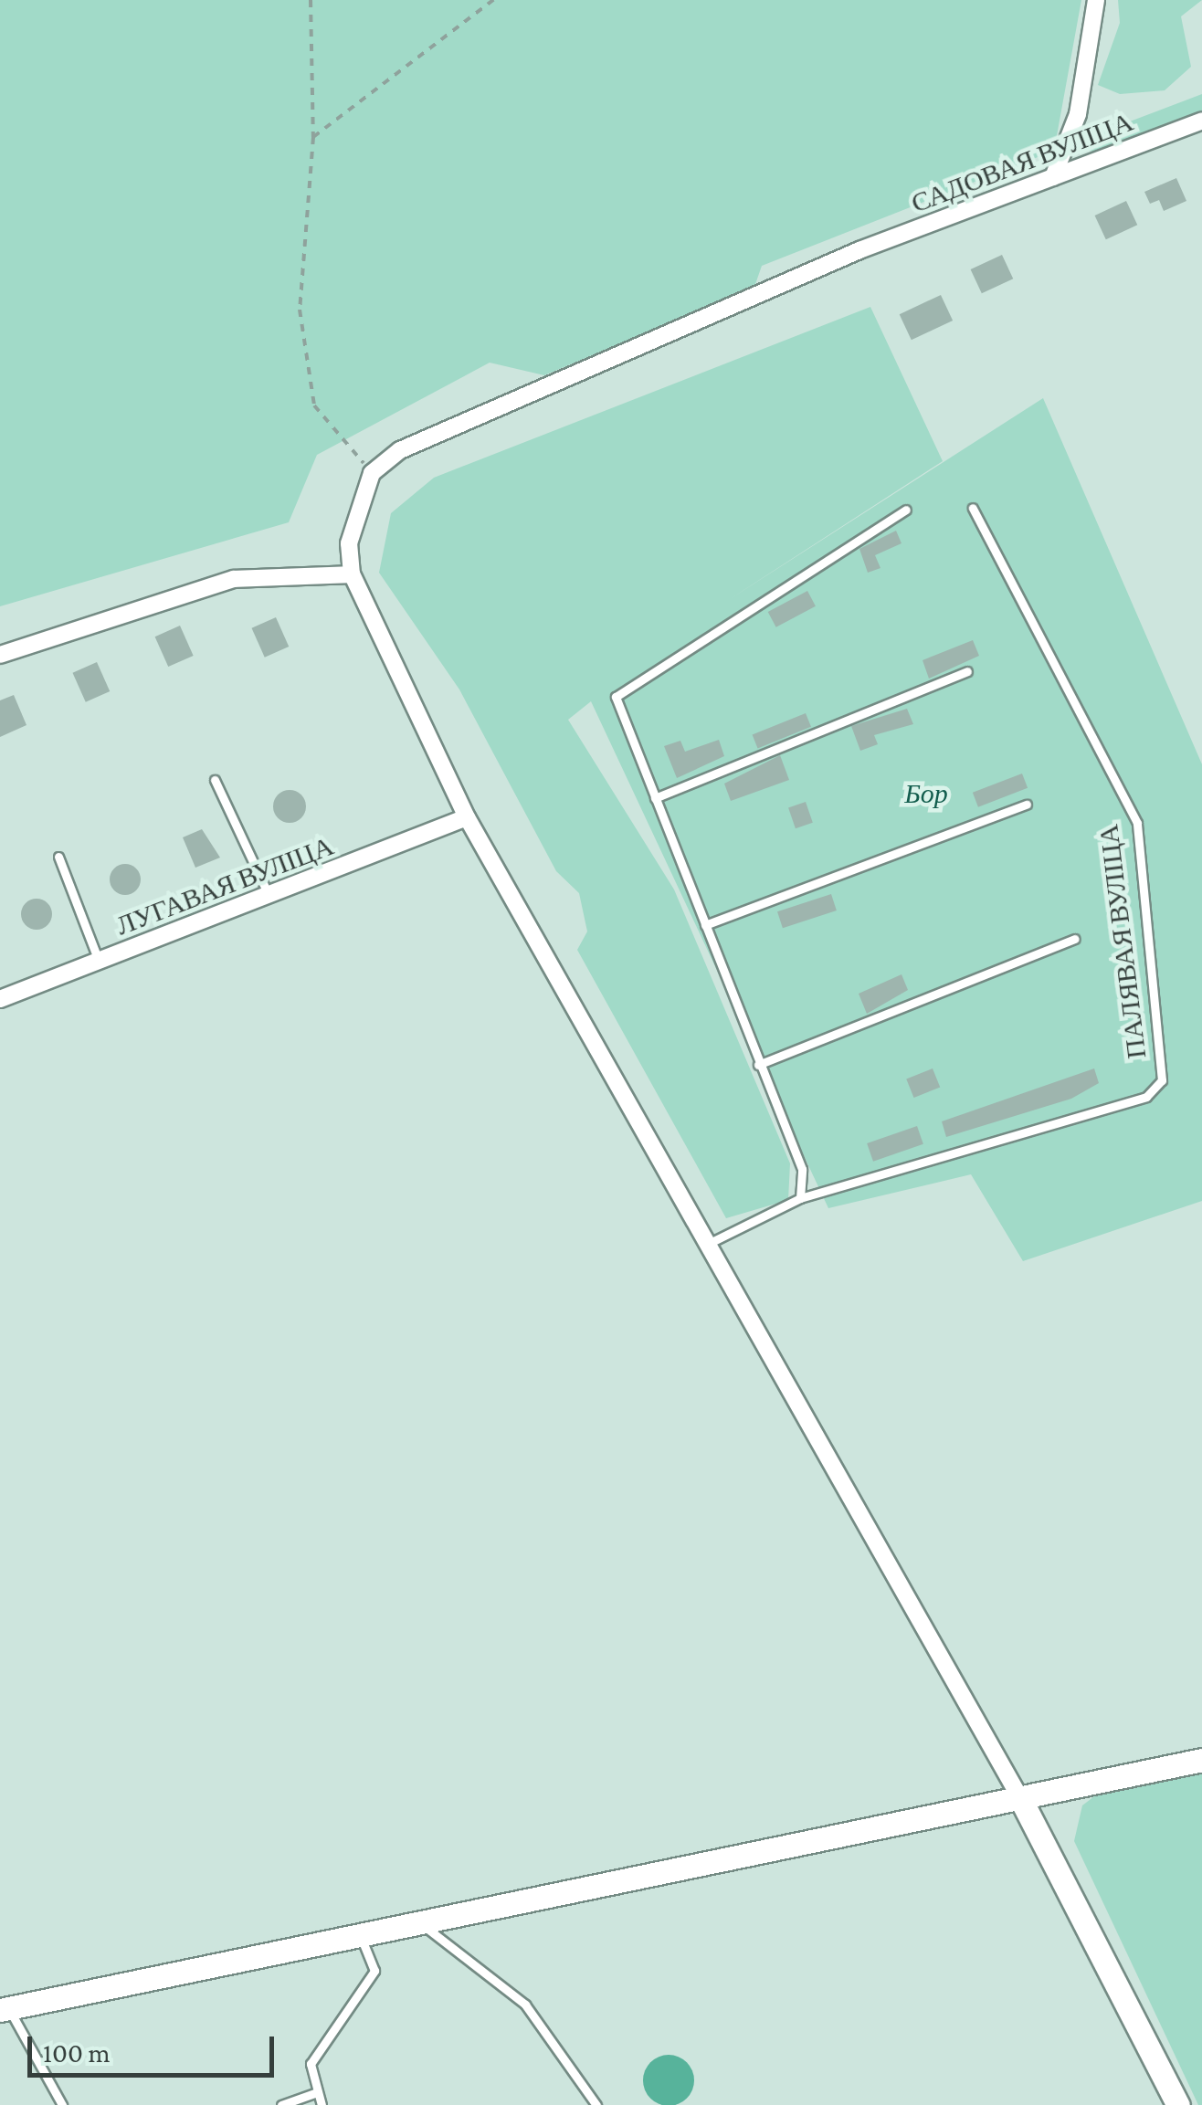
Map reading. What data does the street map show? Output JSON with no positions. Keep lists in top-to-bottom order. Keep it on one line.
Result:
{"streets":{"street":["САДОВАЯ ВУЛІЦА","ЛУГАВАЯ ВУЛІЦА"],"lane":["ПАЛЯВАЯ ВУЛІЦА"]},"parks":["Бор"],"scale_bar":"100 m"}
